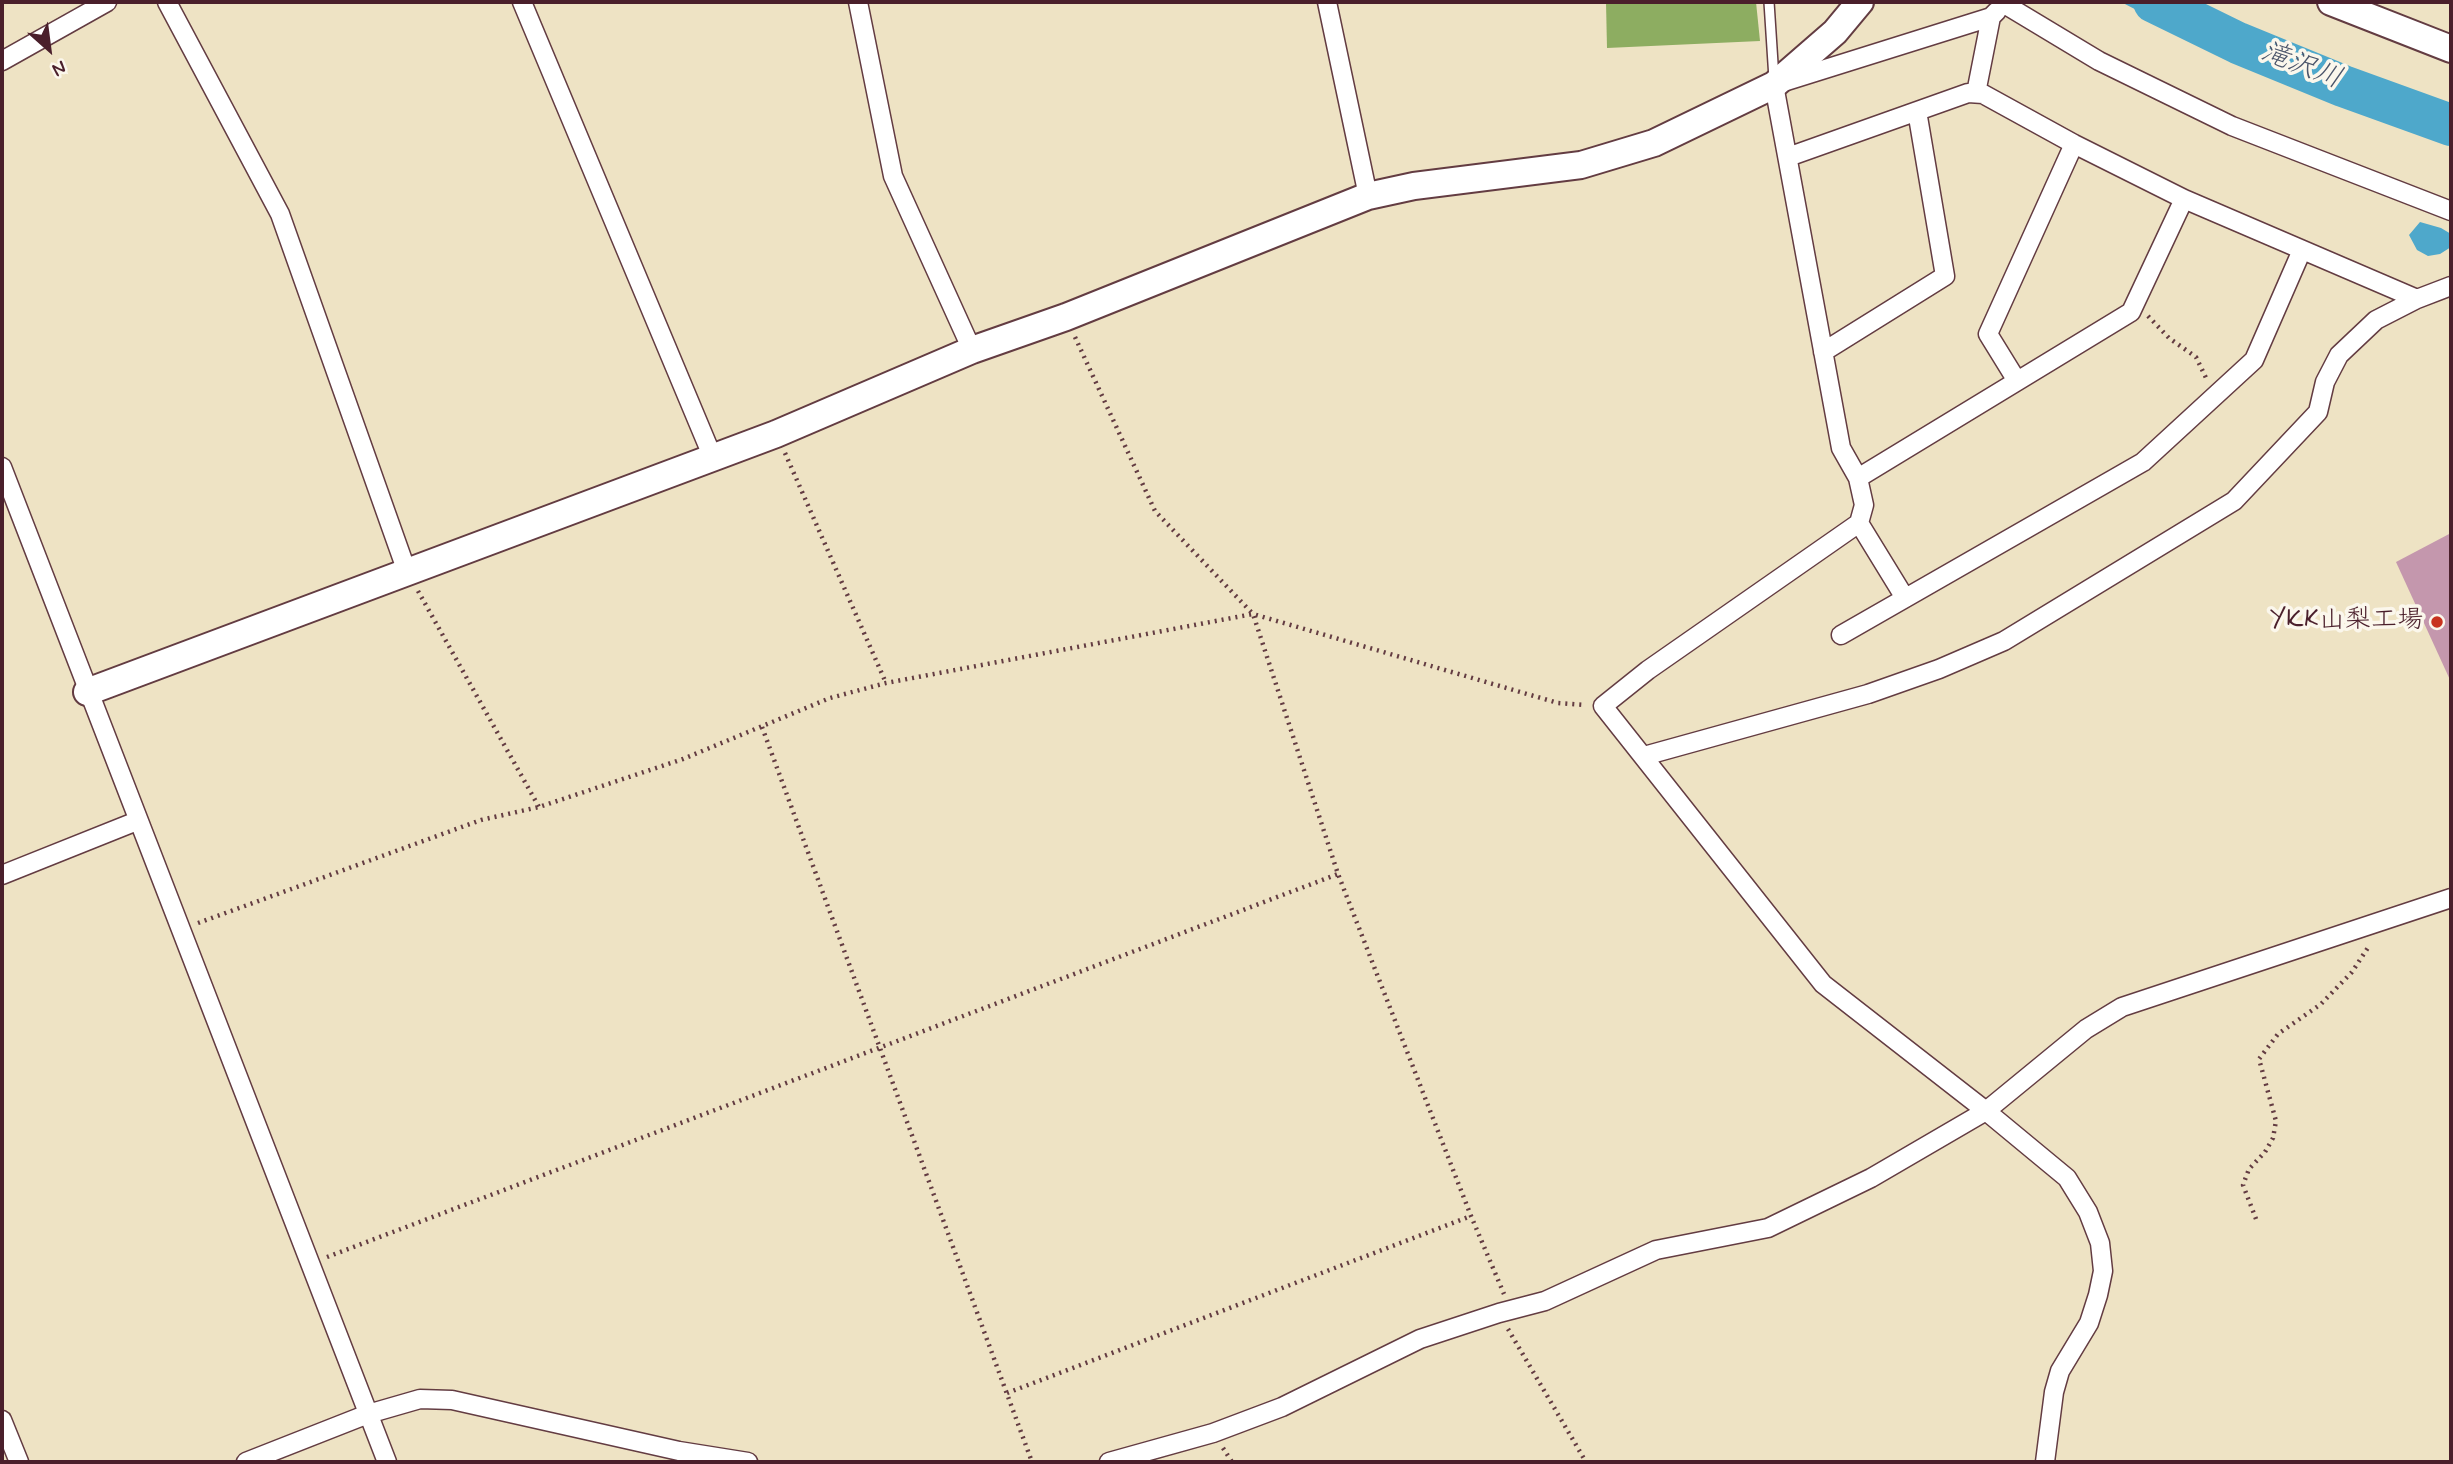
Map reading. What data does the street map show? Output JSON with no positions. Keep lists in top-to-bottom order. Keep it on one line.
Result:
{"water":["滝沢川"],"places":["YKK山梨工場"],"north":"bottom right"}
